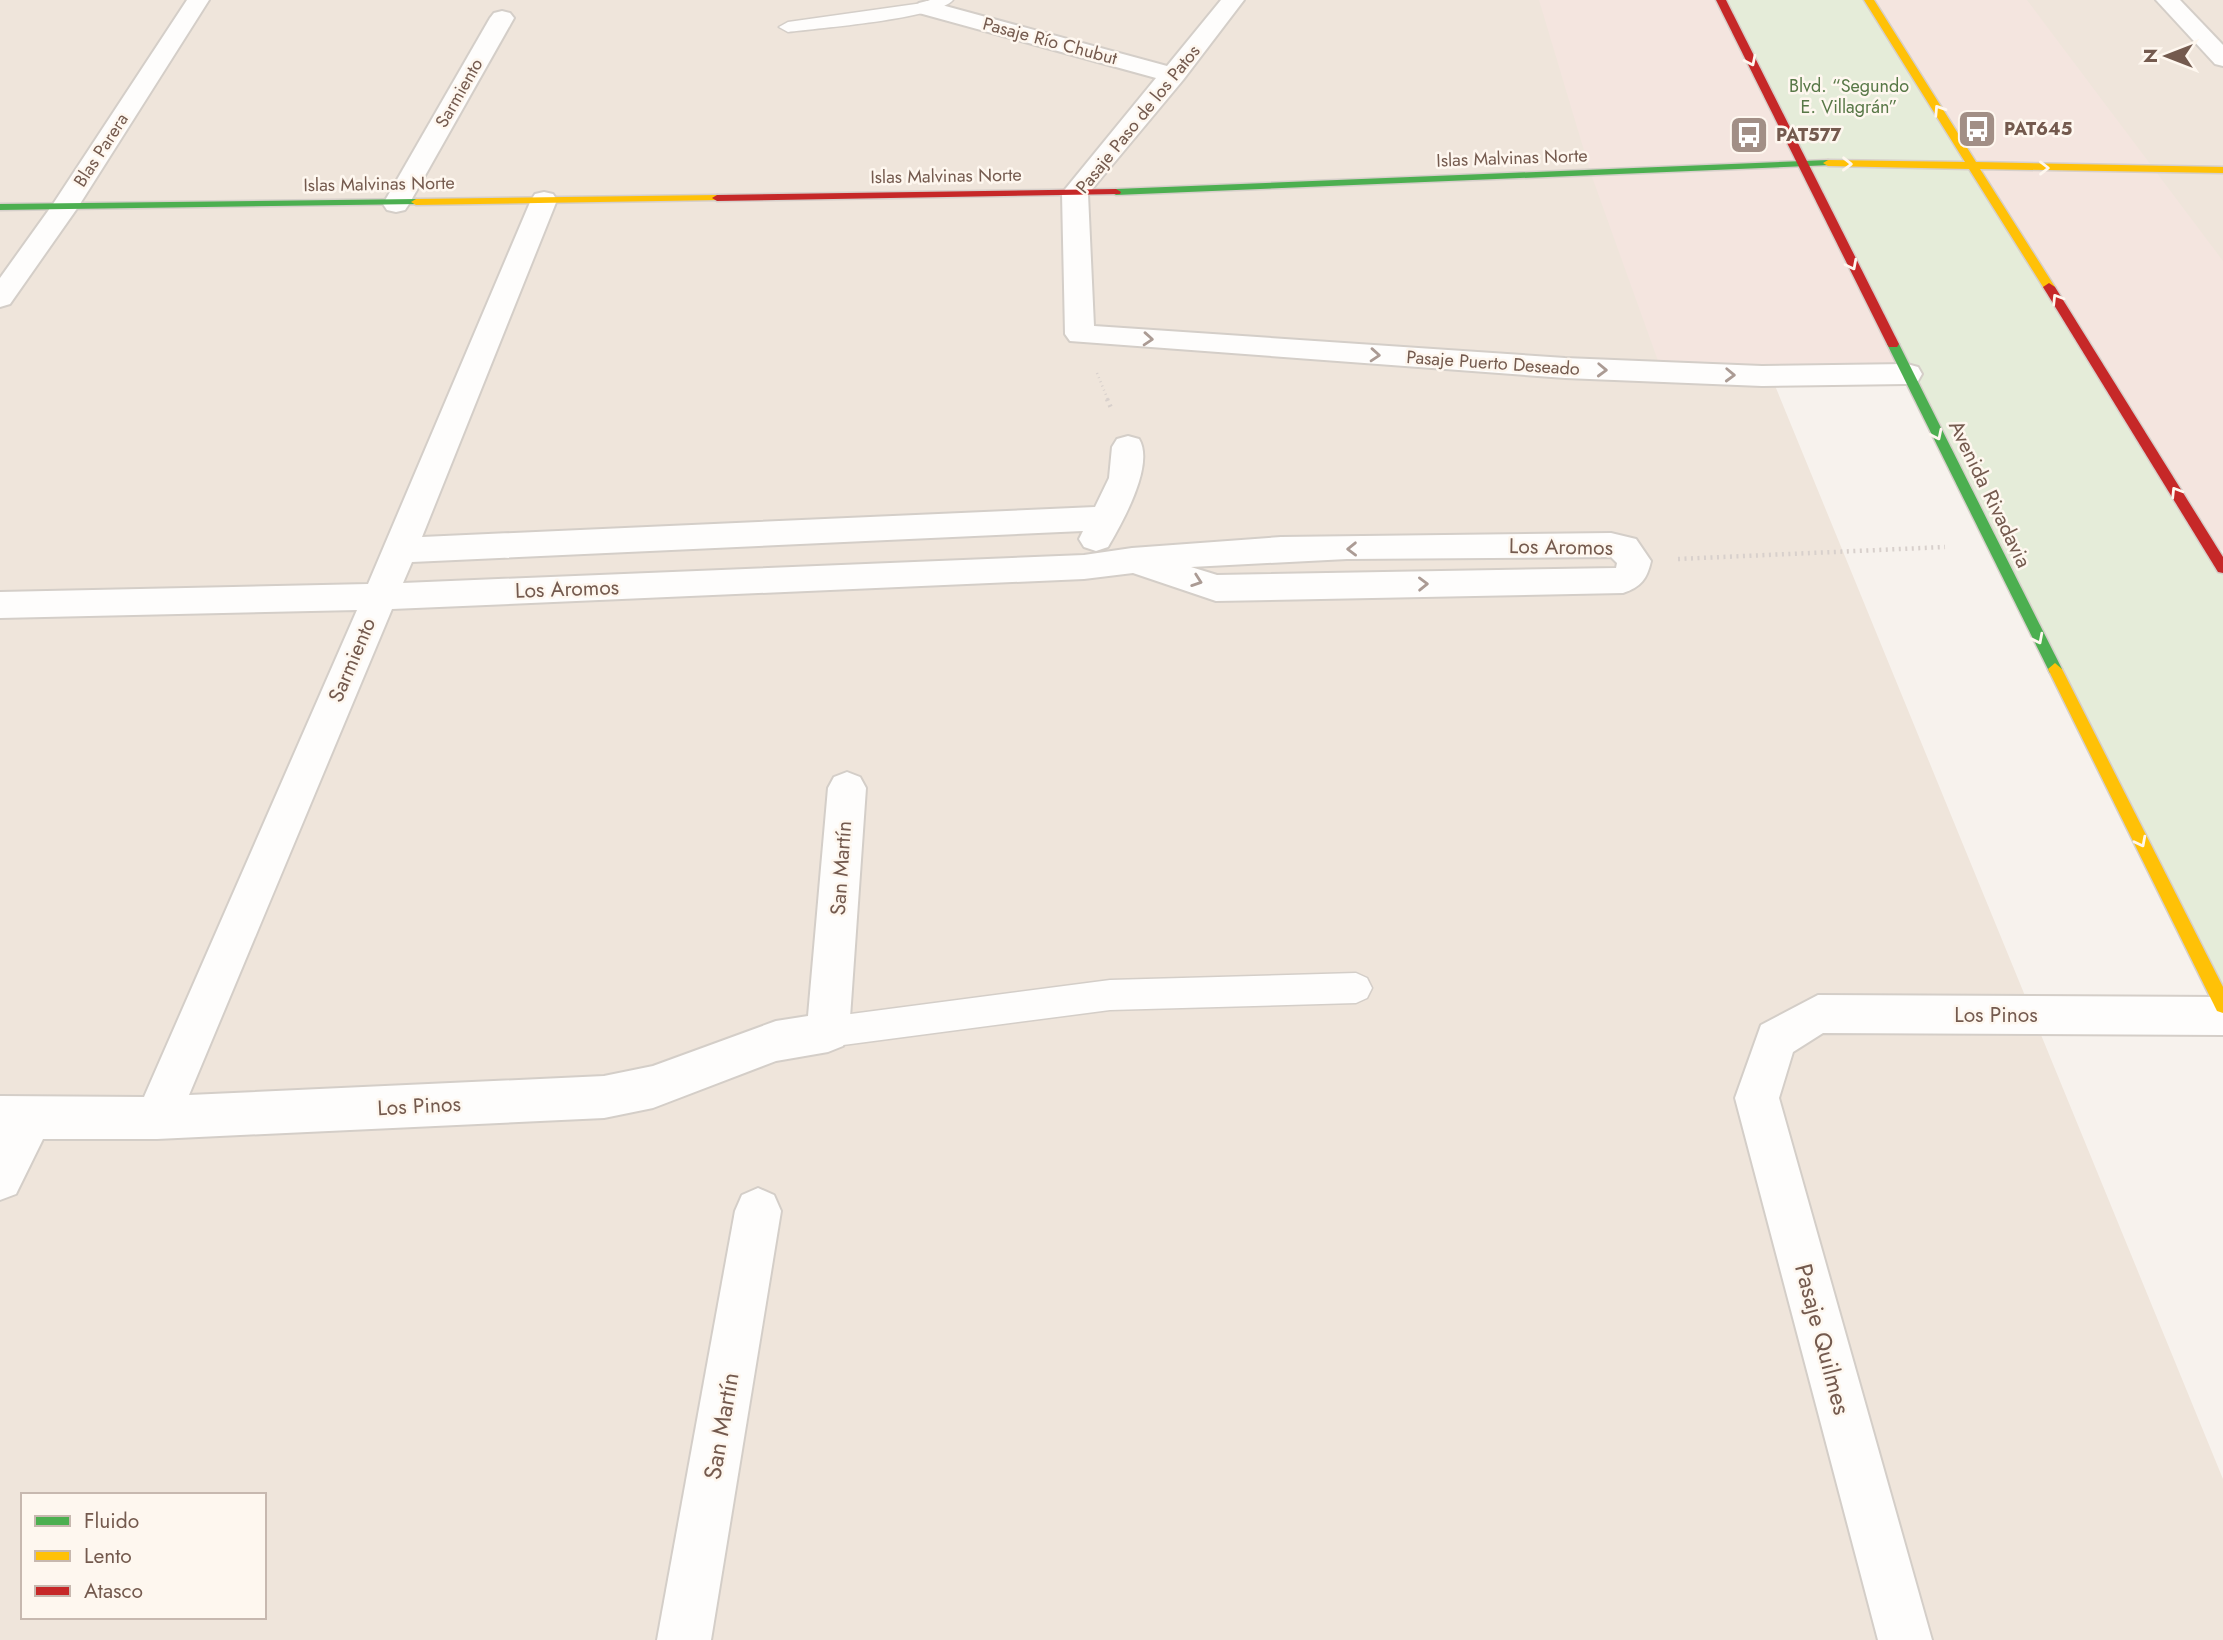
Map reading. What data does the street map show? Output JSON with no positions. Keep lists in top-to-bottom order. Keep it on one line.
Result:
{"streets":{"street":["Pasaje Río Chubut","Sarmiento","Pasaje Paso de los Patos","Blas Parera","Islas Malvinas Norte","Pasaje Puerto Deseado","Avenida Rivadavia","Los Aromos","San Martín","Los Pinos","Pasaje Quilmes"]},"crossings":[["Pasaje Río Chubut","Pasaje Paso de los Patos"],["Sarmiento","Islas Malvinas Norte"],["Sarmiento","Los Aromos"],["Sarmiento","Los Pinos"],["Pasaje Paso de los Patos","Islas Malvinas Norte"],["Pasaje Paso de los Patos","Pasaje Puerto Deseado"],["Blas Parera","Islas Malvinas Norte"],["Islas Malvinas Norte","Avenida Rivadavia"],["Pasaje Puerto Deseado","Avenida Rivadavia"],["San Martín","Los Pinos"],["Los Pinos","Pasaje Quilmes"]],"one_way":["Pasaje Puerto Deseado","Avenida Rivadavia"],"parks":["Blvd. “Segundo E. Villagrán”"],"places":{"bus stop":["PAT645","PAT577"]},"legend":["Fluido","Lento","Atasco"],"north":"left"}
